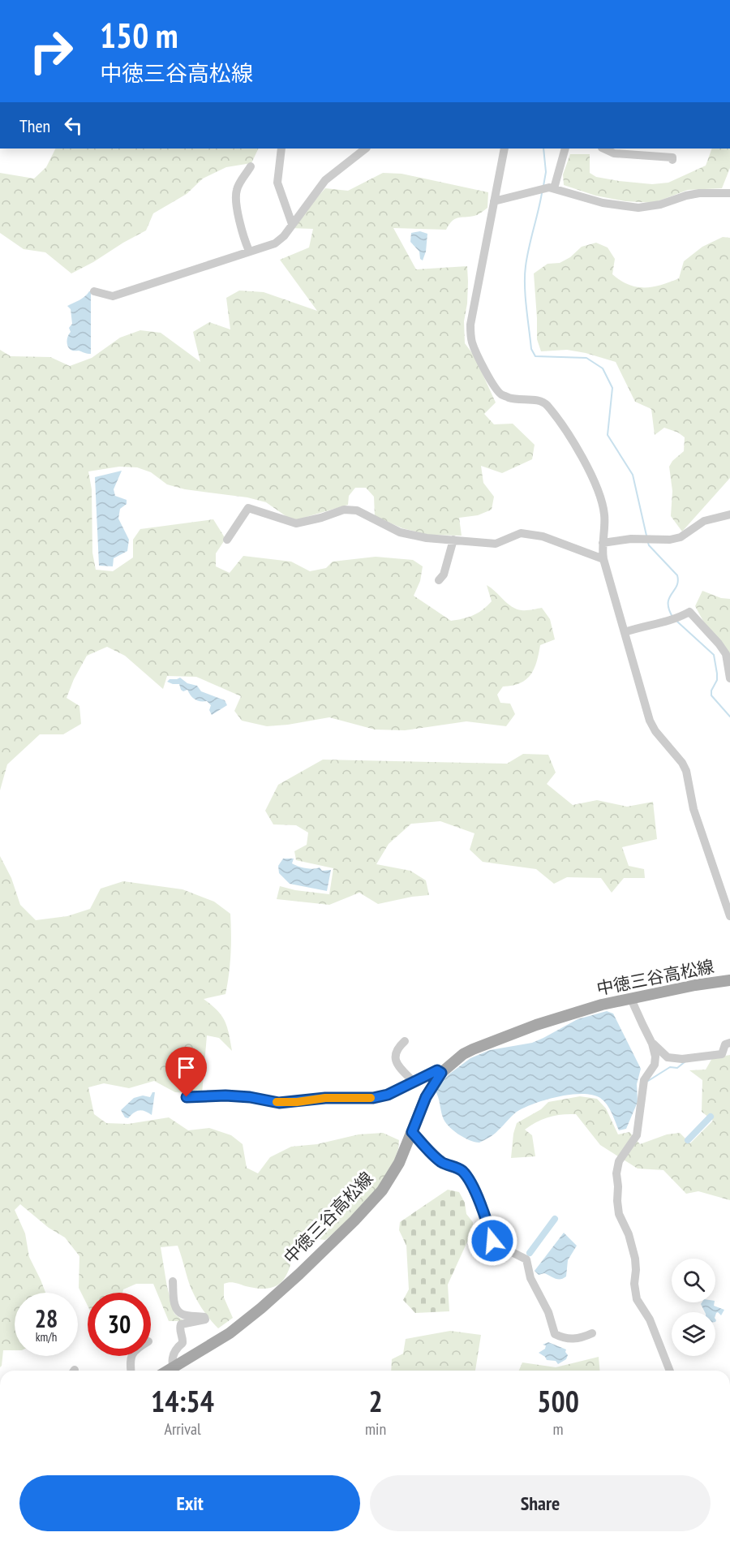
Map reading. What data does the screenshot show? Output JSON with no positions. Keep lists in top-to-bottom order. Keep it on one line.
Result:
{"streets":{"main road":["中徳三谷高松線"]},"page":{"turn":["150 m","中徳三谷高松線"],"then":"Then","speed":"28 km/h","limit":"30","eta":["14:54","Arrival","2","min","500","m"],"buttons":["Exit","Share"]}}
